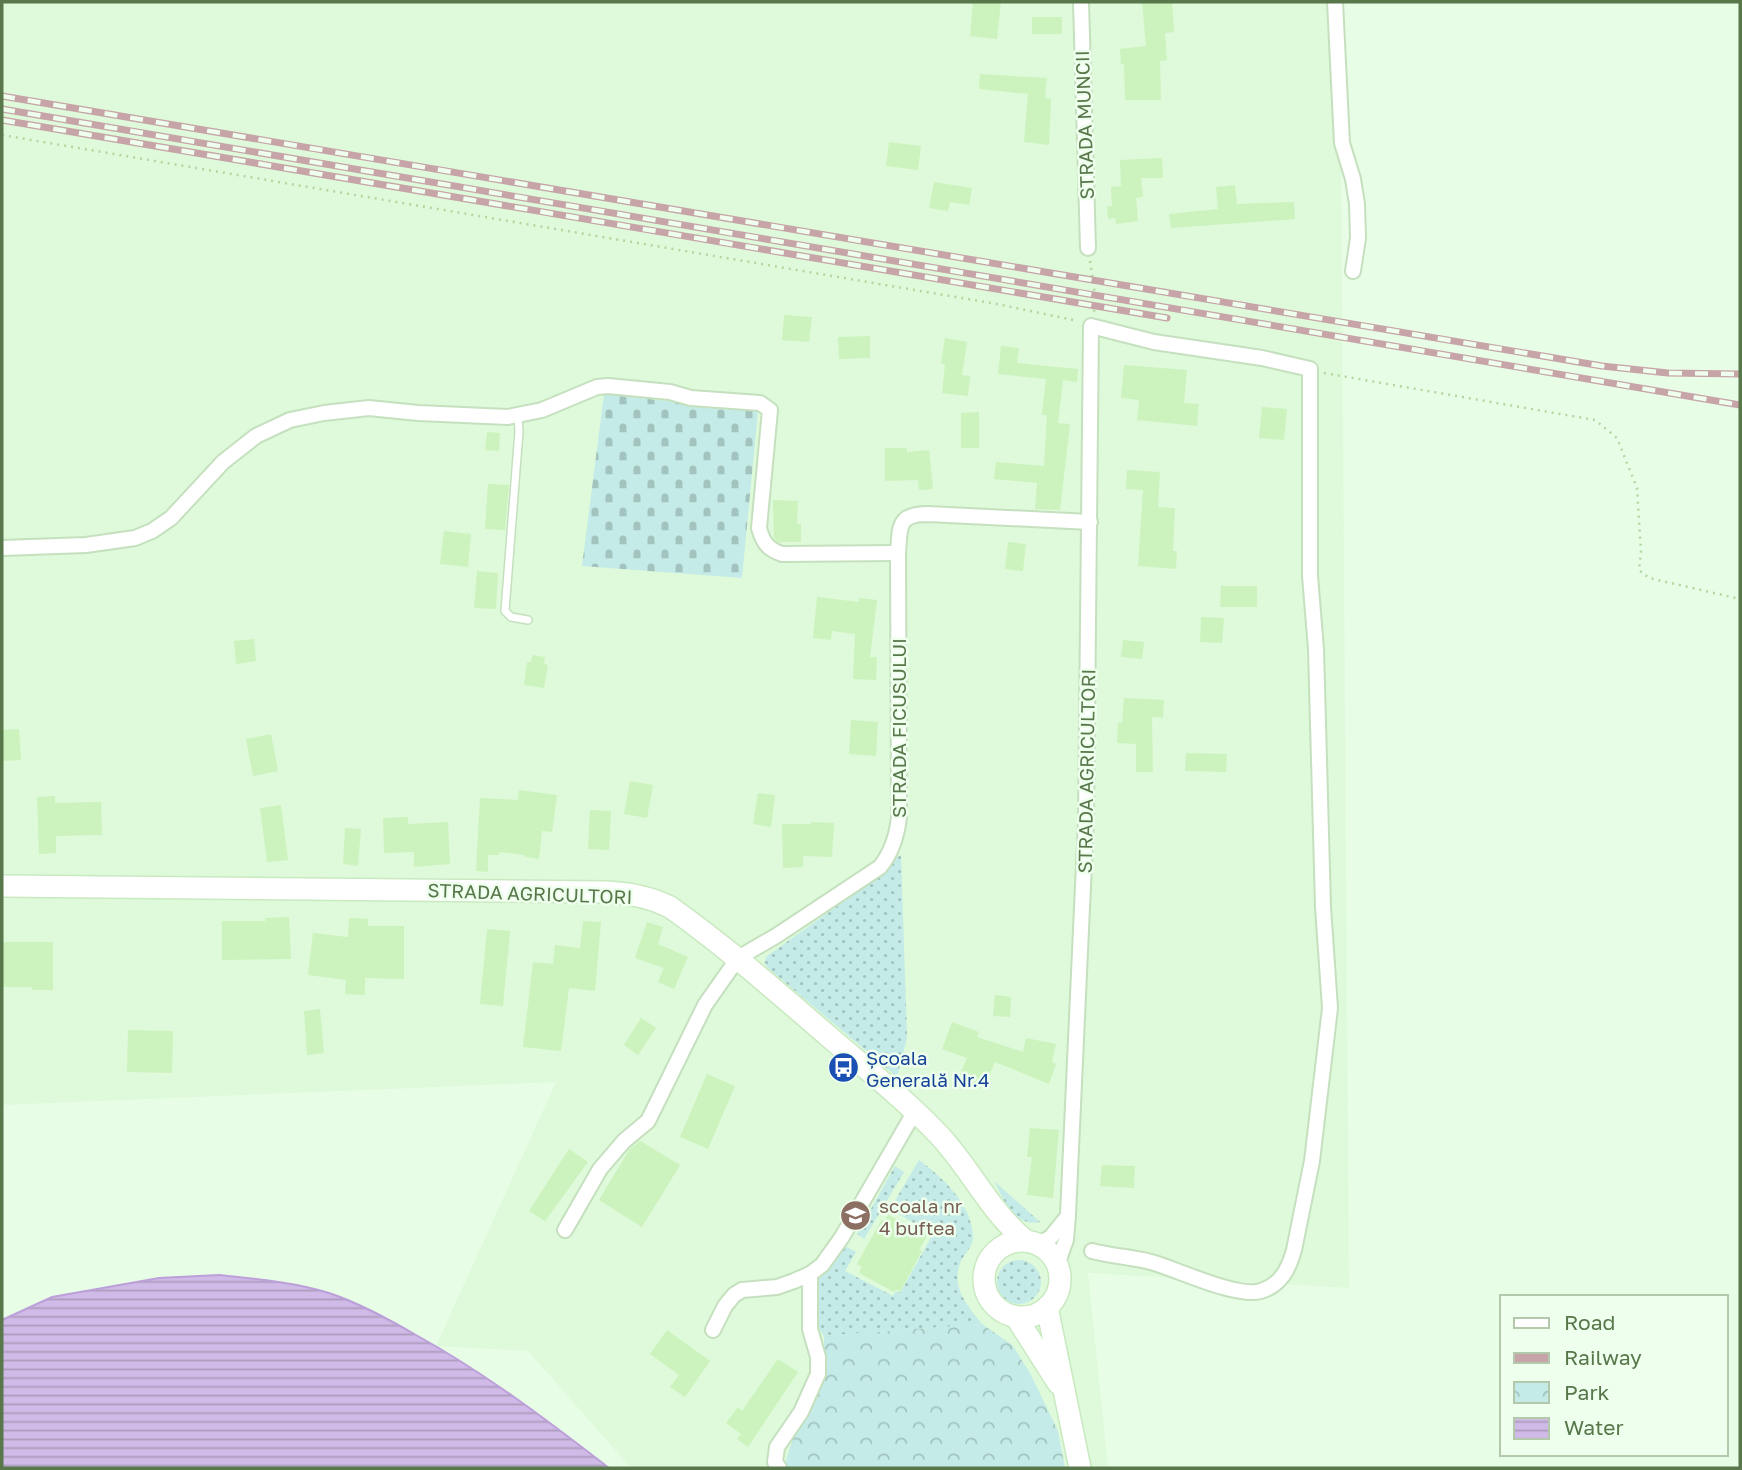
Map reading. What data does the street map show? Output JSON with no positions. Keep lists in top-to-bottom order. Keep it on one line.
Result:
{"streets":{"main road":["STRADA AGRICULTORI"],"street":["STRADA MUNCII","STRADA FICUSULUI"]},"crossings":[["STRADA FICUSULUI","STRADA AGRICULTORI"]],"places":{"bus stop":["Școala Generală Nr.4"],"school or university":["scoala nr 4 buftea"]},"legend":["Road","Railway","Park","Water"]}
